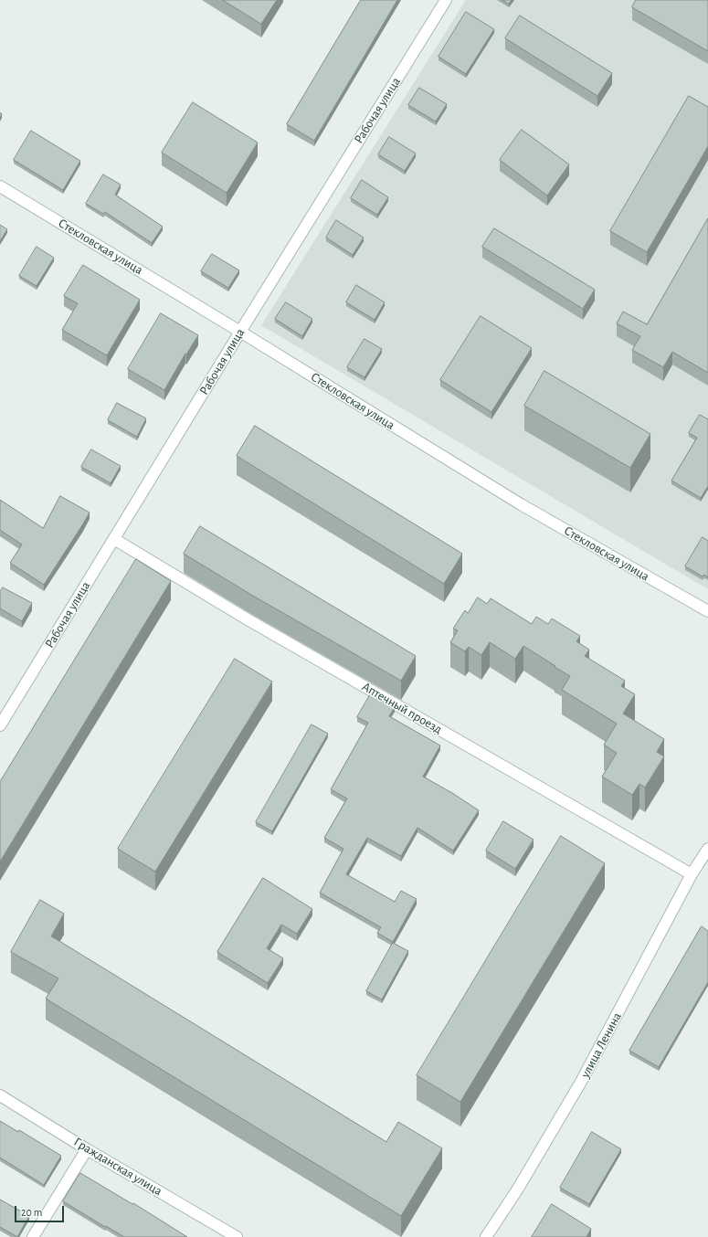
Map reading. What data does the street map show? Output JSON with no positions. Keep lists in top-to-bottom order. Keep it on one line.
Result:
{"streets":{"street":["Рабочая улица","Стекловская улица","Аптечный проезд","улица Ленина","Гражданская улица"]},"crossings":[["Рабочая улица","Стекловская улица"],["Рабочая улица","Аптечный проезд"],["Аптечный проезд","улица Ленина"]],"scale_bar":"20 m"}
